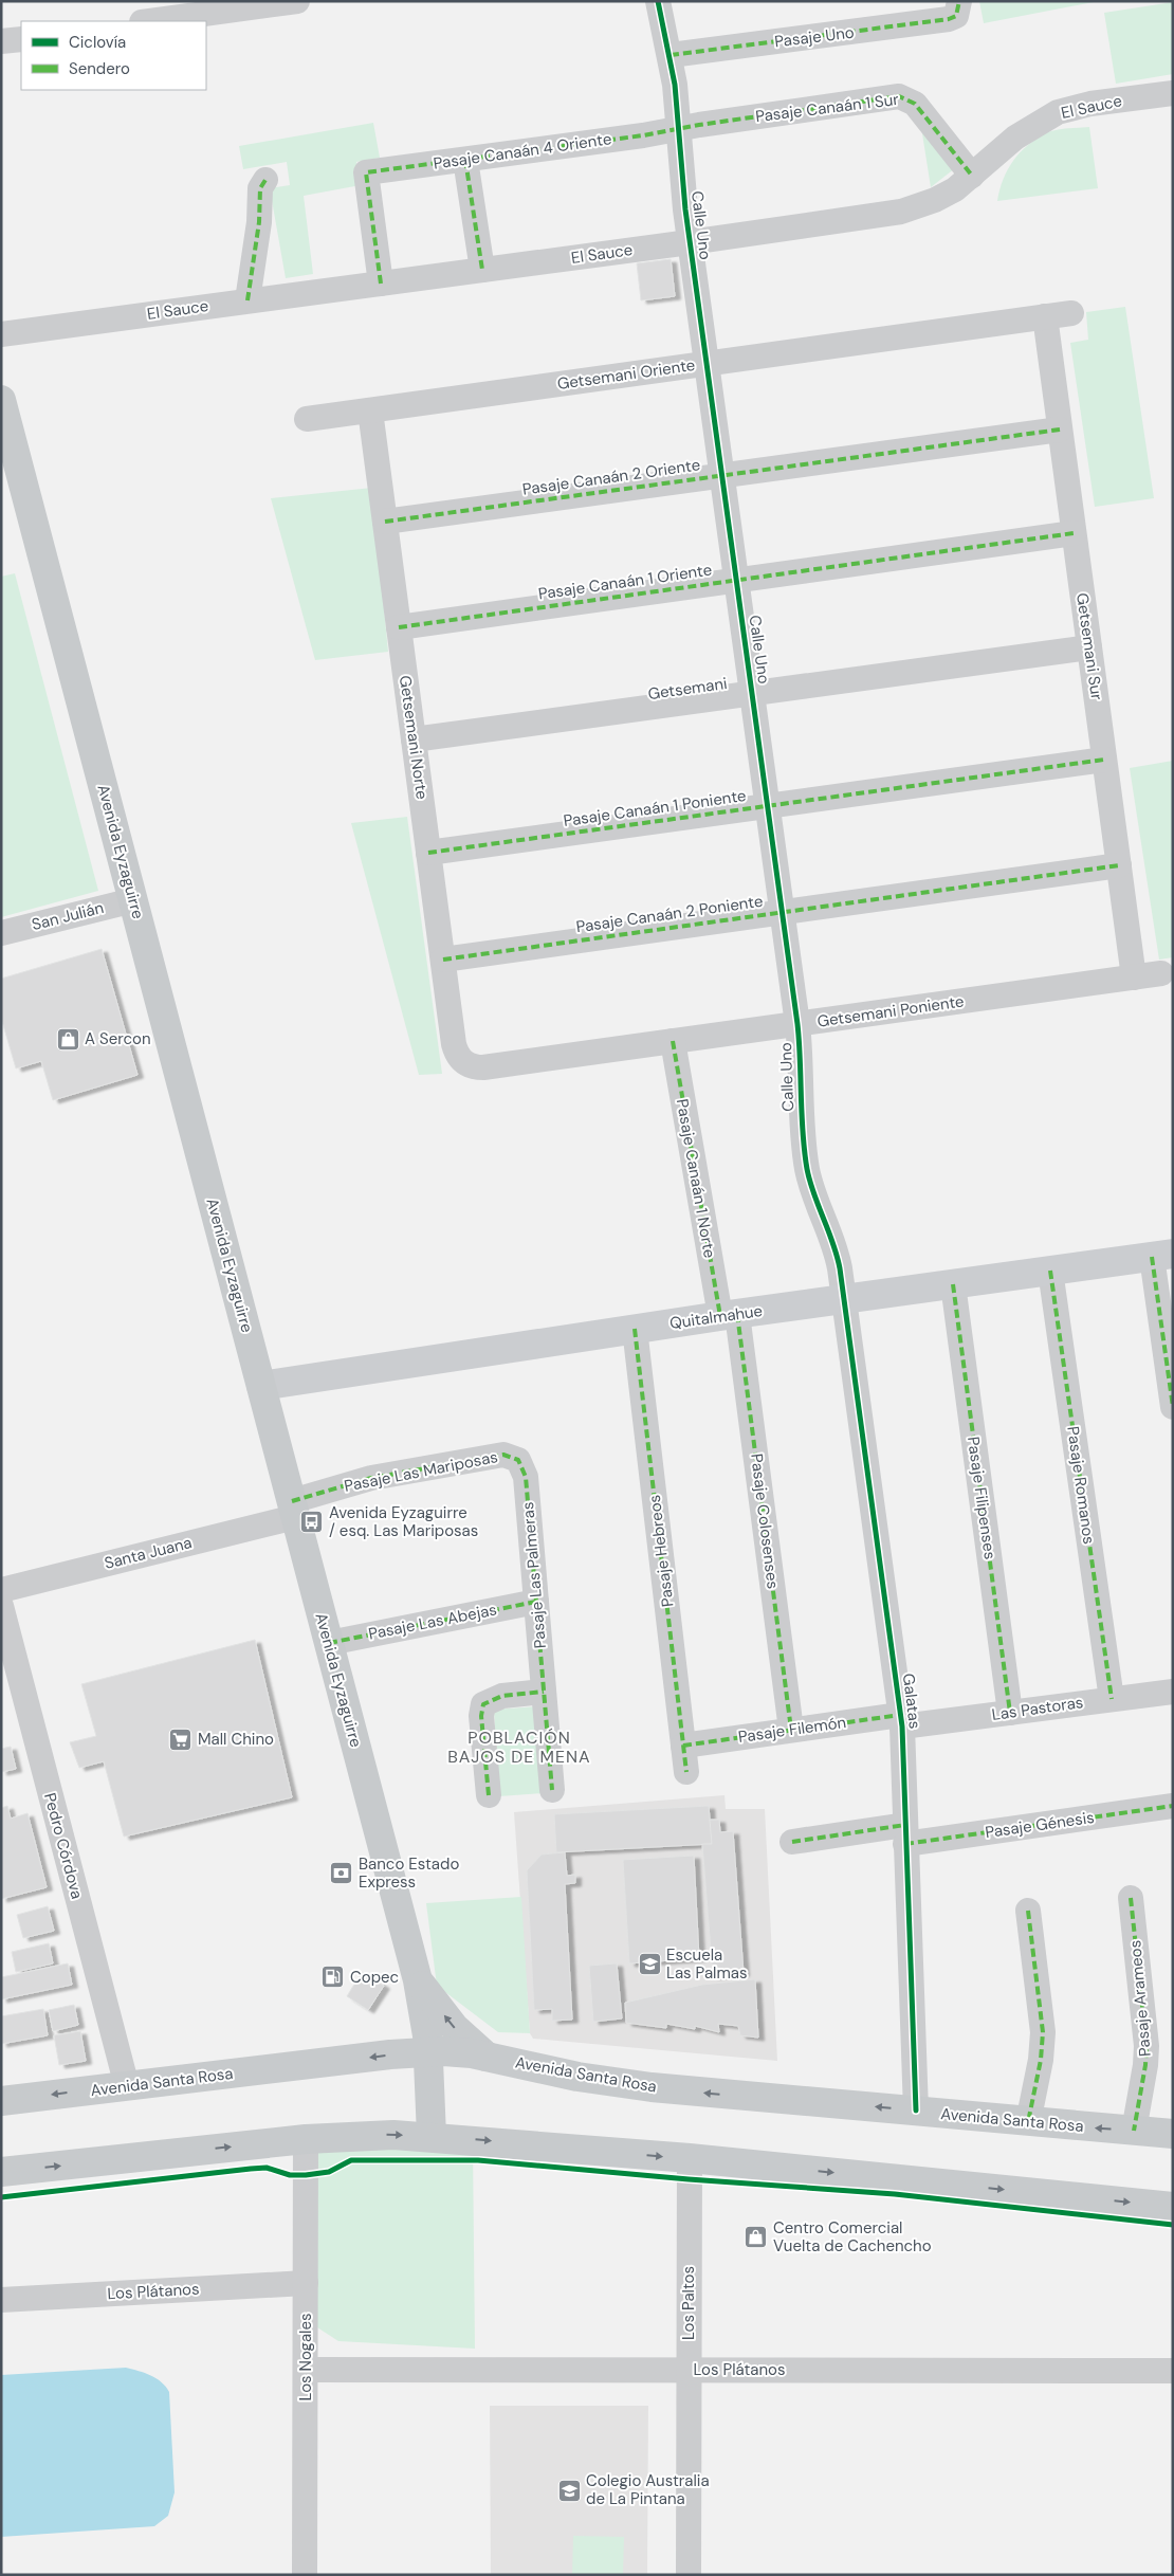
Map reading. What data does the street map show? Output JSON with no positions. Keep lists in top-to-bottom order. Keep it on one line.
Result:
{"streets":{"main road":["Avenida Eyzaguirre","Avenida Santa Rosa"],"street":["Pasaje Uno","El Sauce","Pasaje Canaán 1 Sur","Pasaje Canaán 4 Oriente","Calle Uno","Getsemani Oriente","Pasaje Canaán 2 Oriente","Pasaje Canaán 1 Oriente","Getsemani Sur","Getsemani","Getsemani Norte","Pasaje Canaán 1 Poniente","Pasaje Canaán 2 Poniente","San Julián","Getsemani Poniente","Pasaje Canaán 1 Norte","Quitalmahue","Pasaje Las Mariposas","Pasaje Romanos","Pasaje Filipenses","Pasaje Colosenses","Pasaje Hebreos","Santa Juana","Pasaje Las Palmeras","Pasaje Las Abejas","Galatas","Las Pastoras","Pasaje Filemón","Pasaje Génesis","Pedro Córdova","Pasaje Arameos","Los Plátanos","Los Paltos","Los Nogales"]},"crossings":[["Pasaje Uno","Calle Uno"],["El Sauce","Pasaje Canaán 1 Sur"],["El Sauce","Pasaje Canaán 4 Oriente"],["El Sauce","Calle Uno"],["Pasaje Canaán 1 Sur","Pasaje Canaán 4 Oriente"],["Pasaje Canaán 1 Sur","Calle Uno"],["Pasaje Canaán 4 Oriente","Calle Uno"],["Calle Uno","Getsemani Oriente"],["Calle Uno","Pasaje Canaán 2 Oriente"],["Calle Uno","Pasaje Canaán 1 Oriente"],["Calle Uno","Getsemani"],["Calle Uno","Pasaje Canaán 1 Poniente"],["Calle Uno","Pasaje Canaán 2 Poniente"],["Calle Uno","Getsemani Poniente"],["Calle Uno","Quitalmahue"],["Calle Uno","Galatas"],["Getsemani Oriente","Getsemani Sur"],["Getsemani Oriente","Getsemani Norte"],["Pasaje Canaán 2 Oriente","Getsemani Sur"],["Pasaje Canaán 2 Oriente","Getsemani Norte"],["Pasaje Canaán 1 Oriente","Getsemani Sur"],["Pasaje Canaán 1 Oriente","Getsemani Norte"],["Getsemani Sur","Getsemani"],["Getsemani Sur","Pasaje Canaán 1 Poniente"],["Getsemani Sur","Pasaje Canaán 2 Poniente"],["Getsemani Sur","Getsemani Poniente"],["Getsemani","Getsemani Norte"],["Getsemani Norte","Pasaje Canaán 1 Poniente"],["Getsemani Norte","Pasaje Canaán 2 Poniente"],["Getsemani Norte","Getsemani Poniente"],["Avenida Eyzaguirre","San Julián"],["Avenida Eyzaguirre","Quitalmahue"],["Avenida Eyzaguirre","Pasaje Las Mariposas"],["Avenida Eyzaguirre","Santa Juana"],["Avenida Eyzaguirre","Pasaje Las Abejas"],["Avenida Eyzaguirre","Avenida Santa Rosa"],["Getsemani Poniente","Pasaje Canaán 1 Norte"],["Pasaje Canaán 1 Norte","Quitalmahue"],["Pasaje Canaán 1 Norte","Pasaje Colosenses"],["Quitalmahue","Pasaje Romanos"],["Quitalmahue","Pasaje Filipenses"],["Quitalmahue","Pasaje Colosenses"],["Quitalmahue","Pasaje Hebreos"],["Quitalmahue","Galatas"],["Pasaje Las Mariposas","Santa Juana"],["Pasaje Las Mariposas","Pasaje Las Palmeras"],["Pasaje Romanos","Las Pastoras"],["Pasaje Filipenses","Las Pastoras"],["Pasaje Colosenses","Pasaje Filemón"],["Pasaje Hebreos","Pasaje Filemón"],["Pasaje Las Palmeras","Pasaje Las Abejas"],["Galatas","Las Pastoras"],["Galatas","Pasaje Filemón"],["Galatas","Pasaje Génesis"],["Galatas","Avenida Santa Rosa"],["Las Pastoras","Pasaje Filemón"],["Pedro Córdova","Avenida Santa Rosa"],["Pasaje Arameos","Avenida Santa Rosa"],["Los Plátanos","Los Paltos"],["Los Plátanos","Los Nogales"]],"districts":["POBLACIÓN BAJOS DE MENA"],"places":{"shop":["A Sercon","Centro Comercial Vuelta de Cachencho"],"bus stop":["Avenida Eyzaguirre / esq. Las Mariposas"],"supermarket":["Mall Chino"],"bank":["Banco Estado Express"],"school or university":["Escuela Las Palmas","Colegio Australia de La Pintana"],"fuel station":["Copec"]},"legend":["Ciclovía","Sendero"]}
